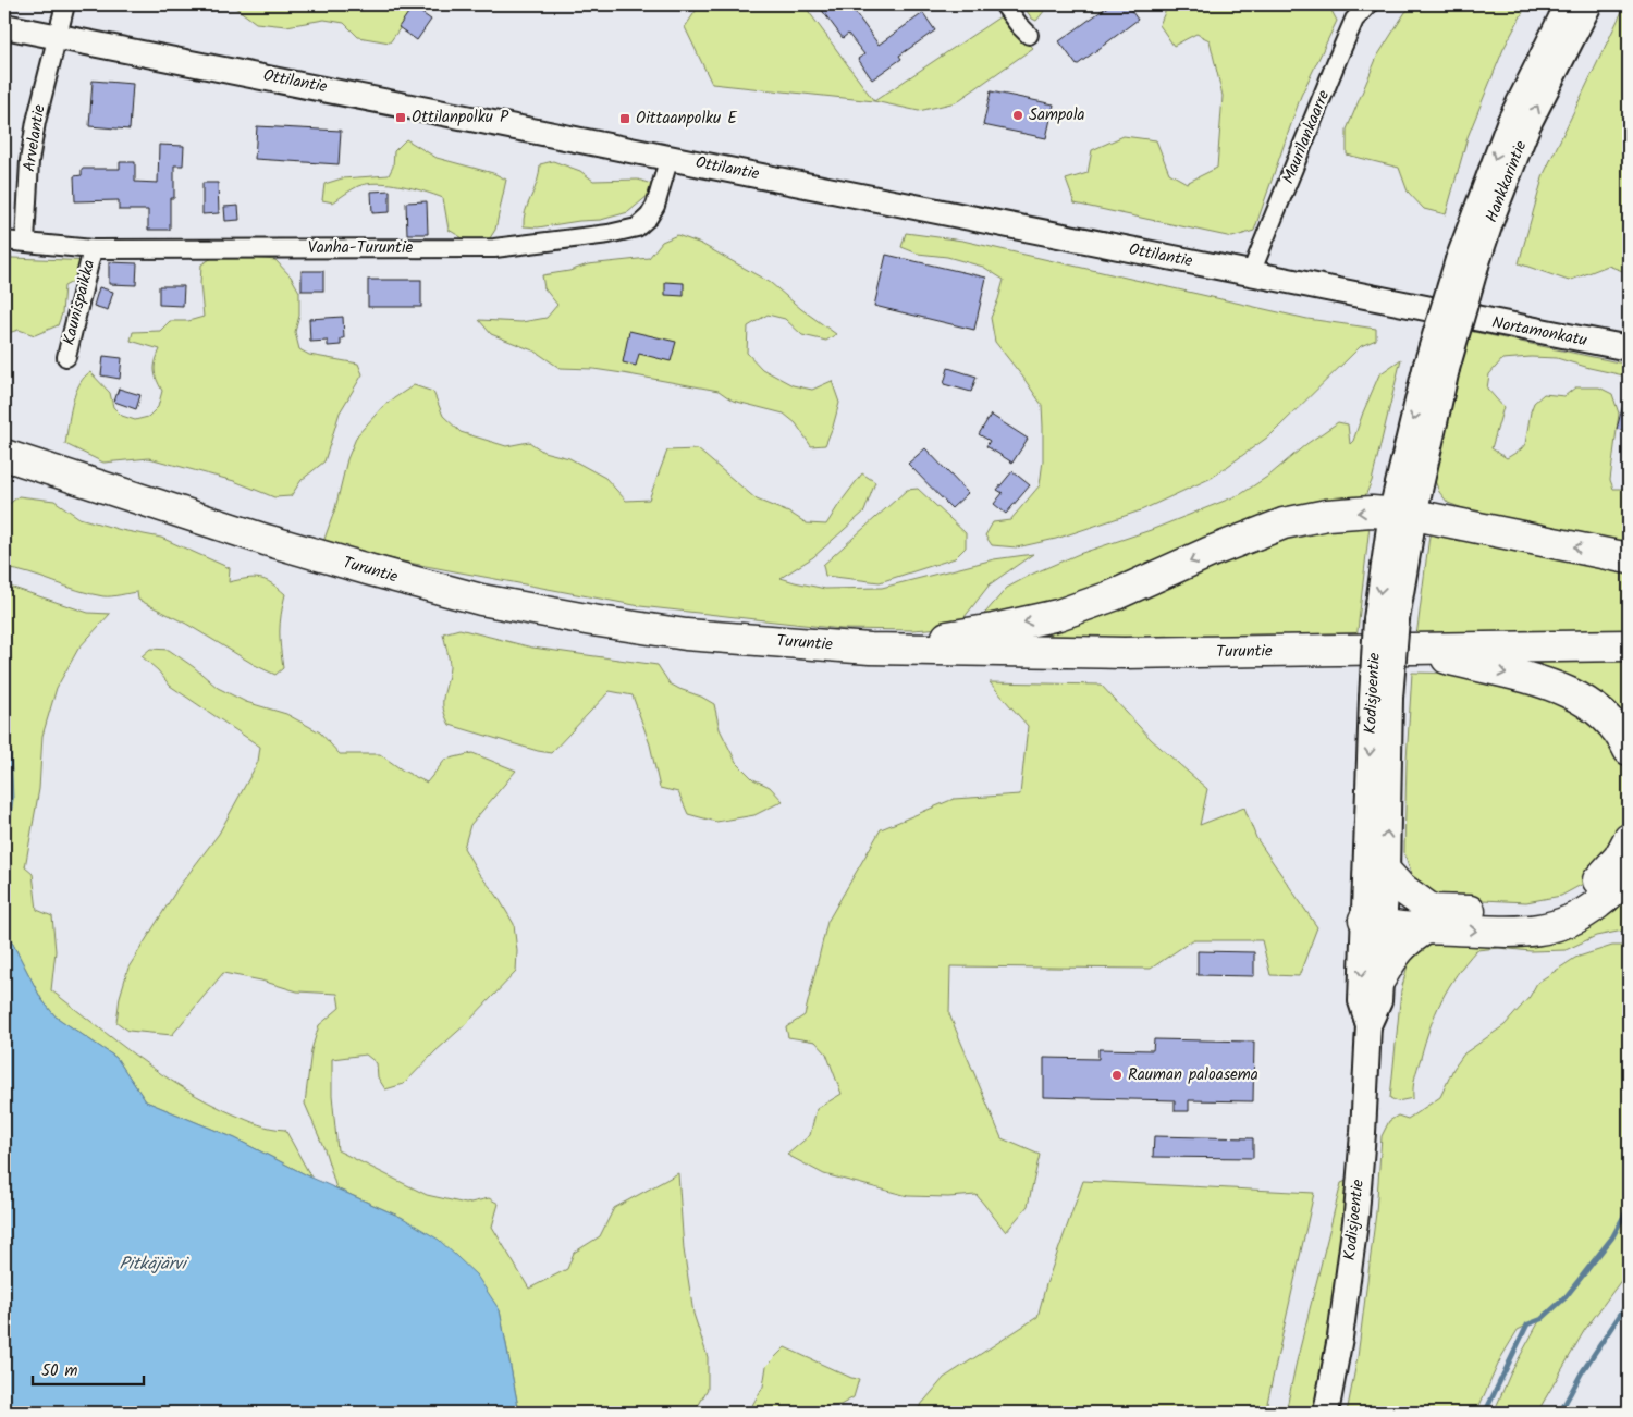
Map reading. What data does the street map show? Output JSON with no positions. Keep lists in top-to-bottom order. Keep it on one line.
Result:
{"streets":{"highway":["Turuntie"],"main road":["Ottilantie","Hankkarintie","Nortamonkatu","Kodisjoentie"],"street":["Maurilankaarre","Arvelantie","Vanha-Turuntie","Kaunispaikka"]},"crossings":[["Ottilantie","Maurilankaarre"],["Ottilantie","Arvelantie"],["Ottilantie","Vanha-Turuntie"],["Ottilantie","Nortamonkatu"],["Arvelantie","Vanha-Turuntie"],["Hankkarintie","Kodisjoentie"],["Vanha-Turuntie","Kaunispaikka"]],"water":["Pitkäjärvi"],"places":{"other":["Sampola","Rauman paloasema"],"transit":["Ottilanpolku P","Oittaanpolku E"]},"scale_bar":"50 m"}
